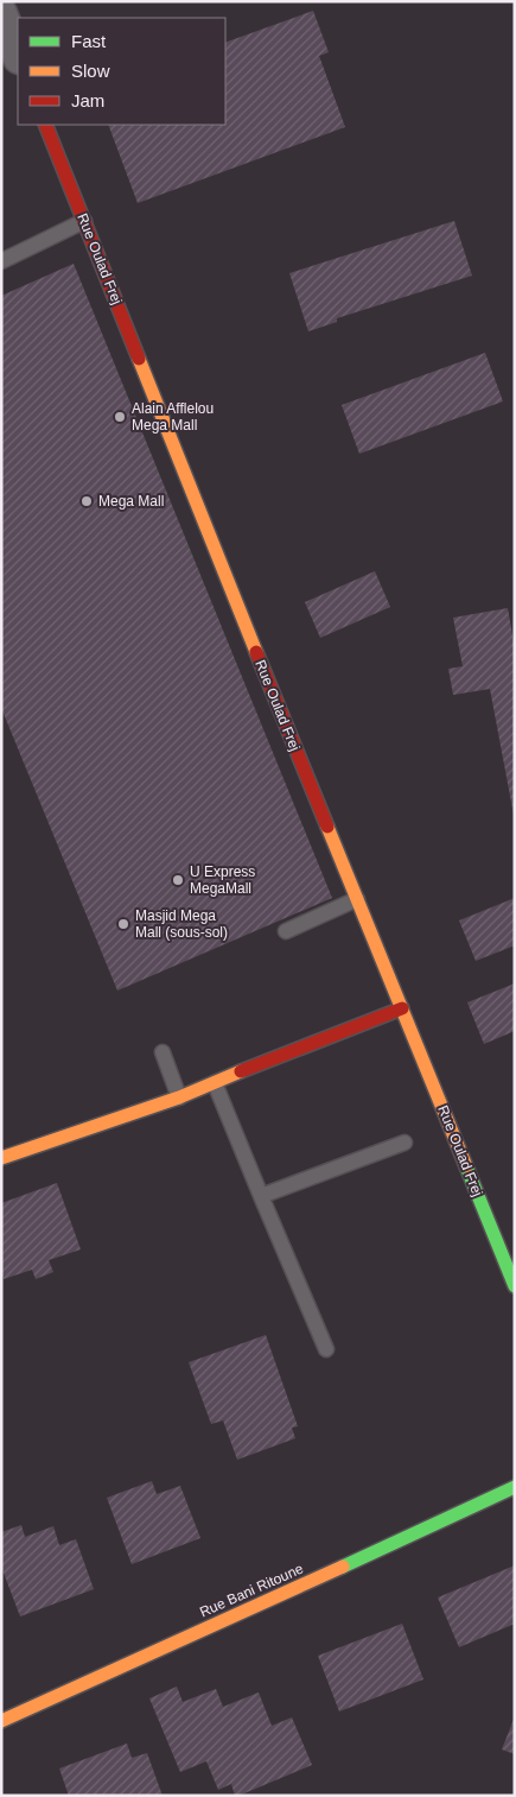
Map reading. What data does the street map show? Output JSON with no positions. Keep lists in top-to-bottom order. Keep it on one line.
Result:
{"streets":{"street":["Rue Oulad Frej","Rue Bani Ritoune"]},"places":["Alain Afflelou Mega Mall","Mega Mall","U Express MegaMall","Masjid Mega Mall (sous-sol)"],"legend":["Fast","Slow","Jam"]}
